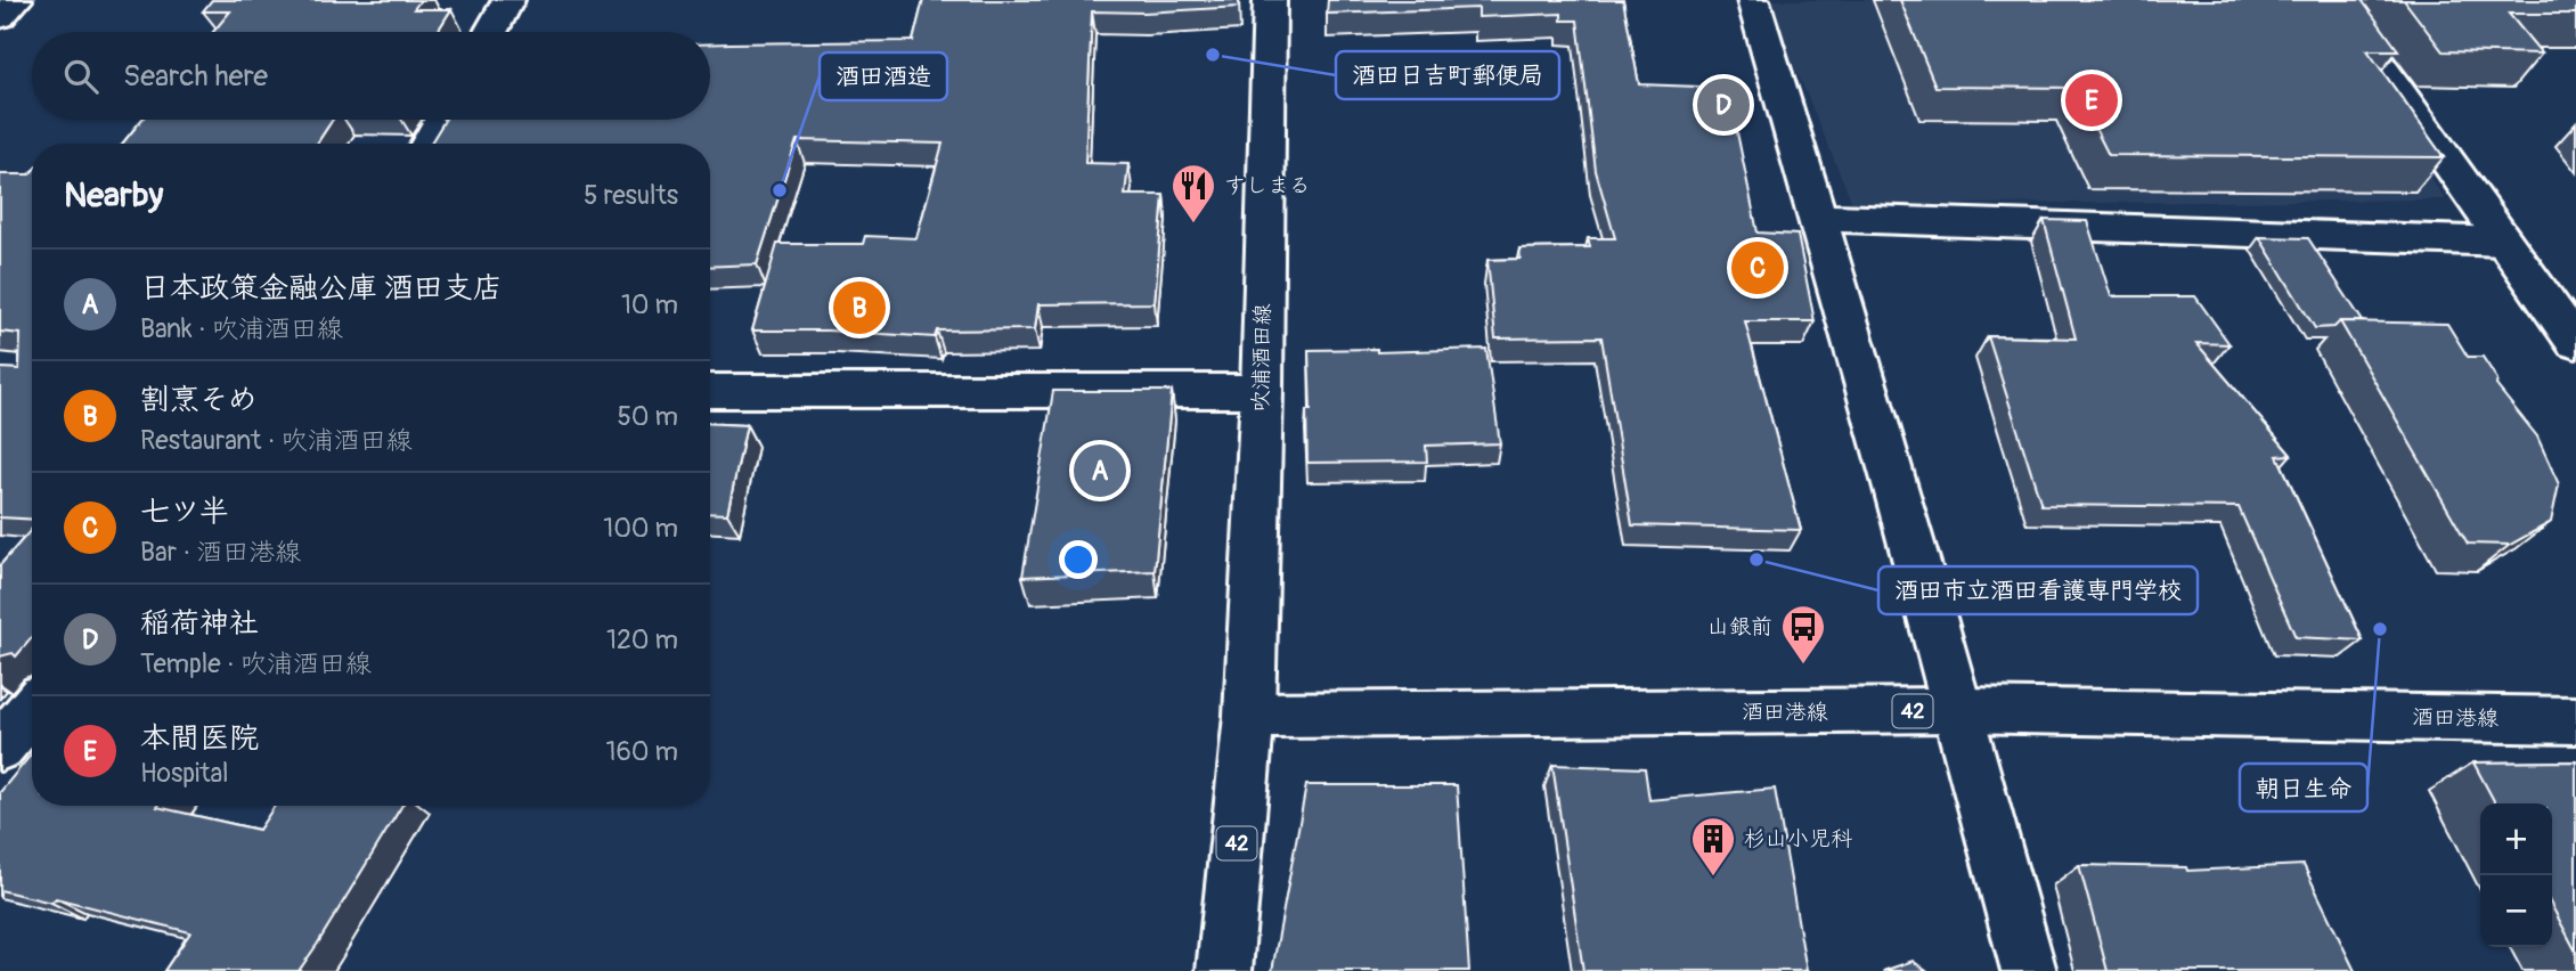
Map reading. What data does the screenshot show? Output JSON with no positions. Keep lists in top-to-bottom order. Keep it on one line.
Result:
{"streets":{"street":["吹浦酒田線","42","酒田港線"]},"crossings":[["吹浦酒田線","42"],["吹浦酒田線","酒田港線"],["42","酒田港線"]],"places":{"other":["酒田日吉町郵便局","酒田酒造","酒田市立酒田看護専門学校","朝日生命"],"restaurant":["すしまる"],"bus stop":["山銀前"],"building":["杉山小児科"]},"page":{"search":"Search here","pins":["E","D","C","B","A"],"heading":["Nearby","5 results"],"list":[{"mark":"A","name":"日本政策金融公庫 酒田支店","note":"Bank · 吹浦酒田線","value":"10 m"},{"mark":"B","name":"割烹そめ","note":"Restaurant · 吹浦酒田線","value":"50 m"},{"mark":"C","name":"七ツ半","note":"Bar · 酒田港線","value":"100 m"},{"mark":"D","name":"稲荷神社","note":"Temple · 吹浦酒田線","value":"120 m"},{"mark":"E","name":"本間医院","note":"Hospital","value":"160 m"}],"map_buttons":["+","−"]}}
